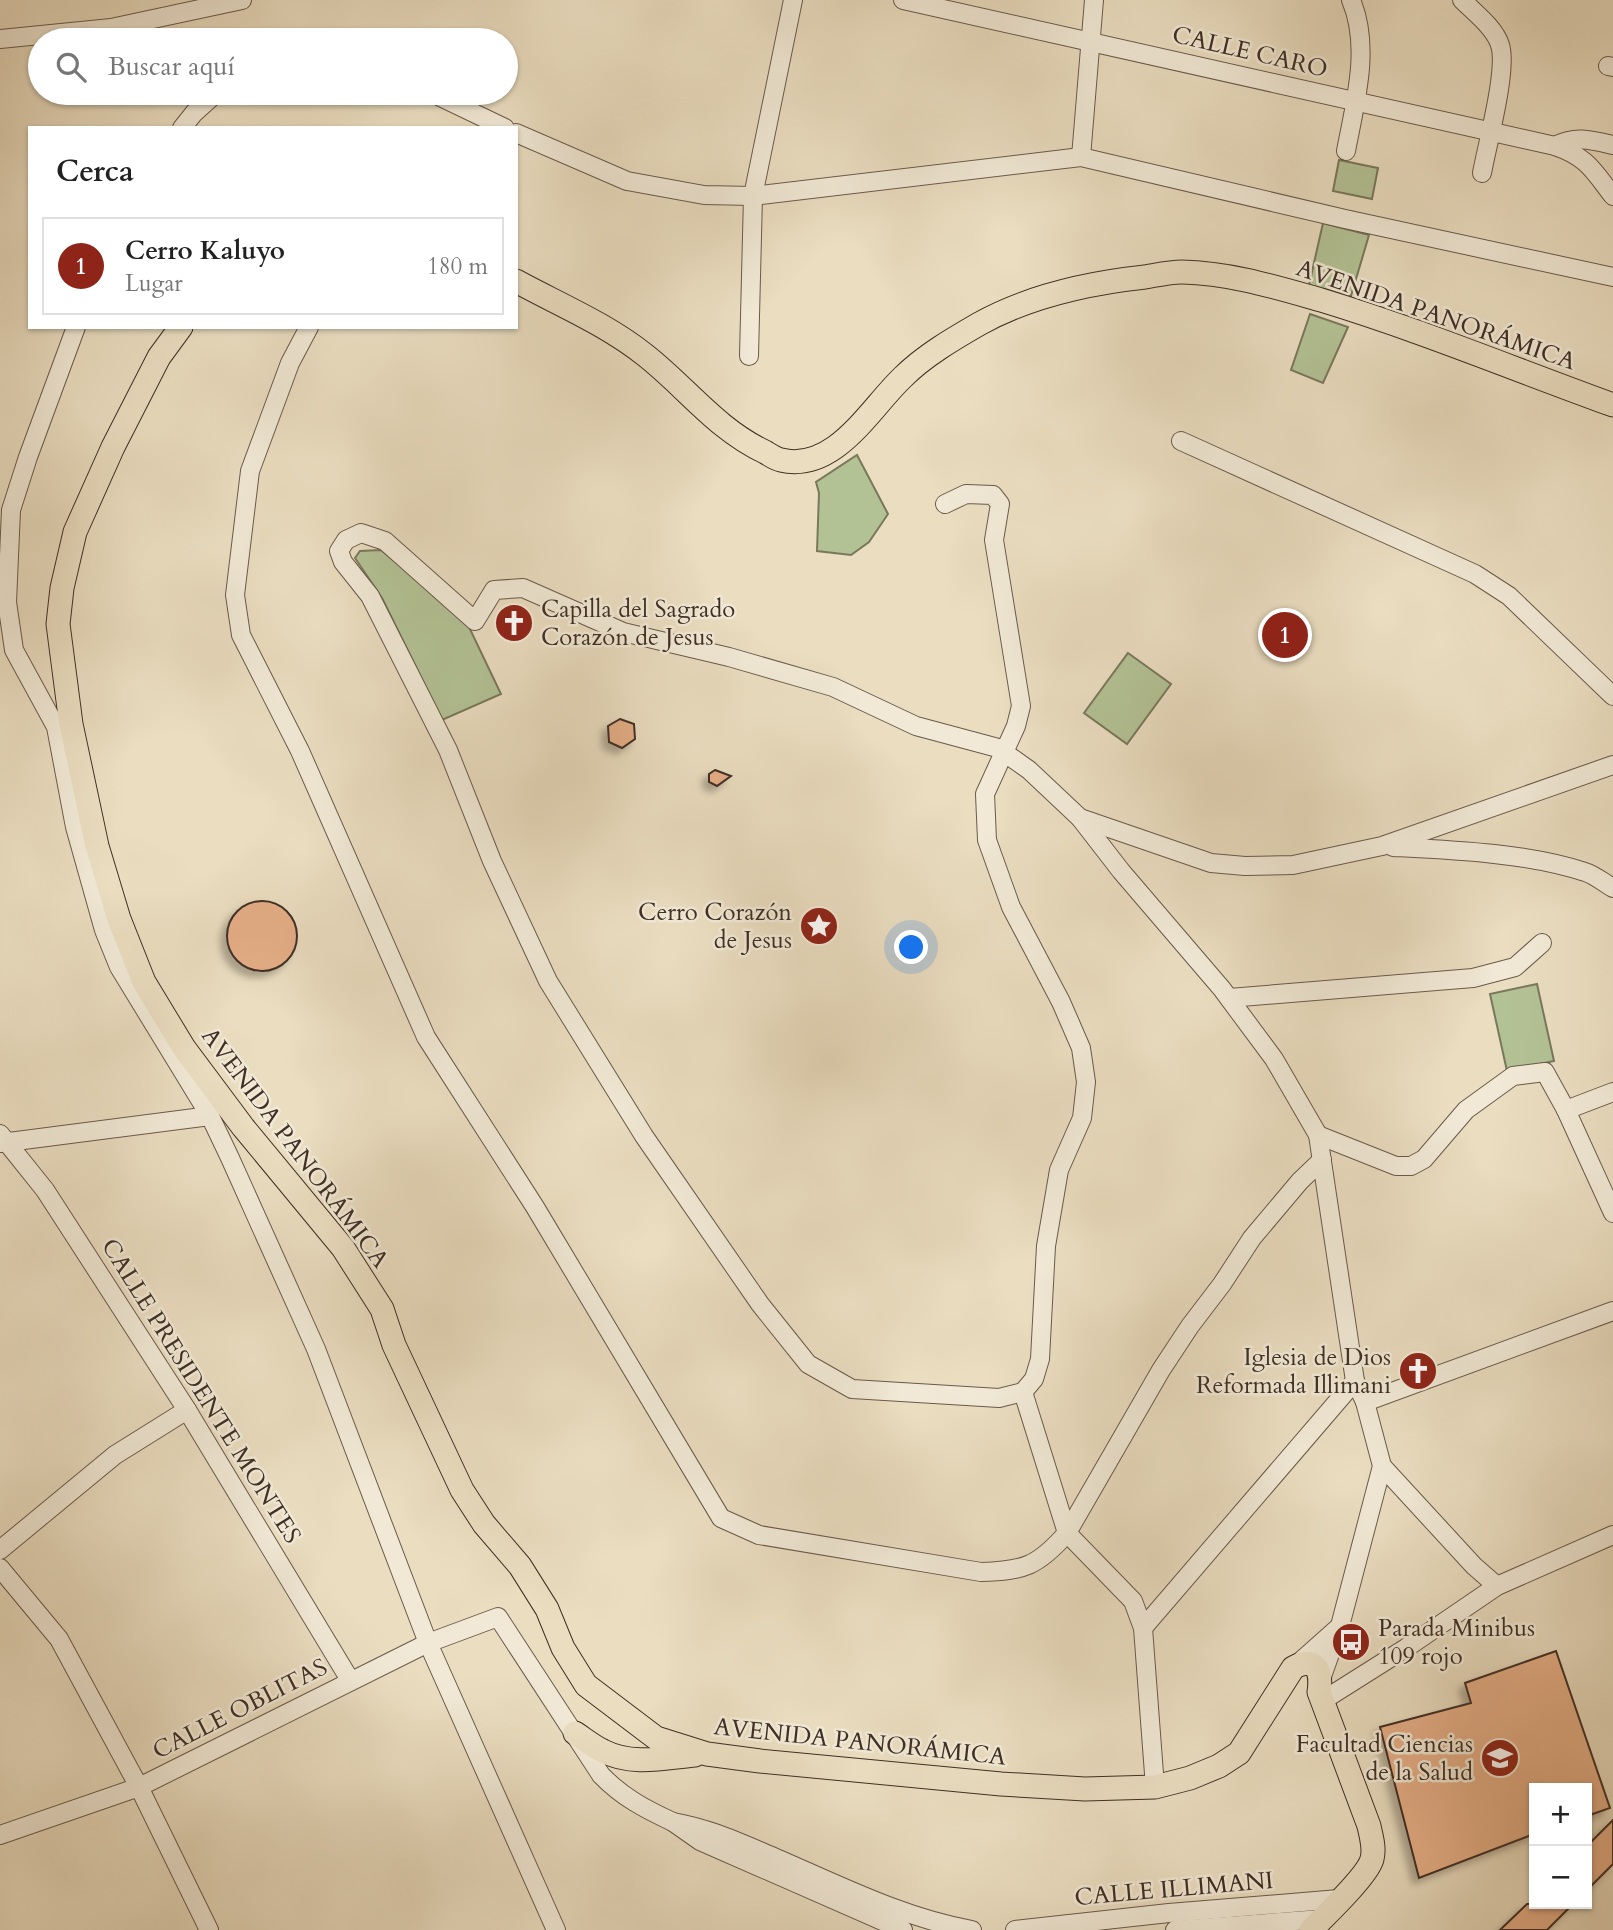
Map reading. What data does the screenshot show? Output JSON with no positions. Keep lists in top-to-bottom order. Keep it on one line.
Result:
{"streets":{"main road":["AVENIDA PANORÁMICA"],"street":["CALLE CARO","CALLE PRESIDENTE MONTES","CALLE OBLITAS","CALLE ILLIMANI"]},"crossings":[["AVENIDA PANORÁMICA","CALLE OBLITAS"],["CALLE PRESIDENTE MONTES","CALLE OBLITAS"]],"places":{"church":["Capilla del Sagrado Corazón de Jesus","Iglesia de Dios Reformada Illimani"],"place":["Cerro Corazón de Jesus"],"bus stop":["Parada Minibus 109 rojo"],"school or university":["Facultad Ciencias de la Salud"]},"page":{"search":"Buscar aquí","heading":"Cerca","list":[{"mark":"1","name":"Cerro Kaluyo","note":"Lugar","value":"180 m"}],"pins":"1","map_buttons":["+","−"]}}
